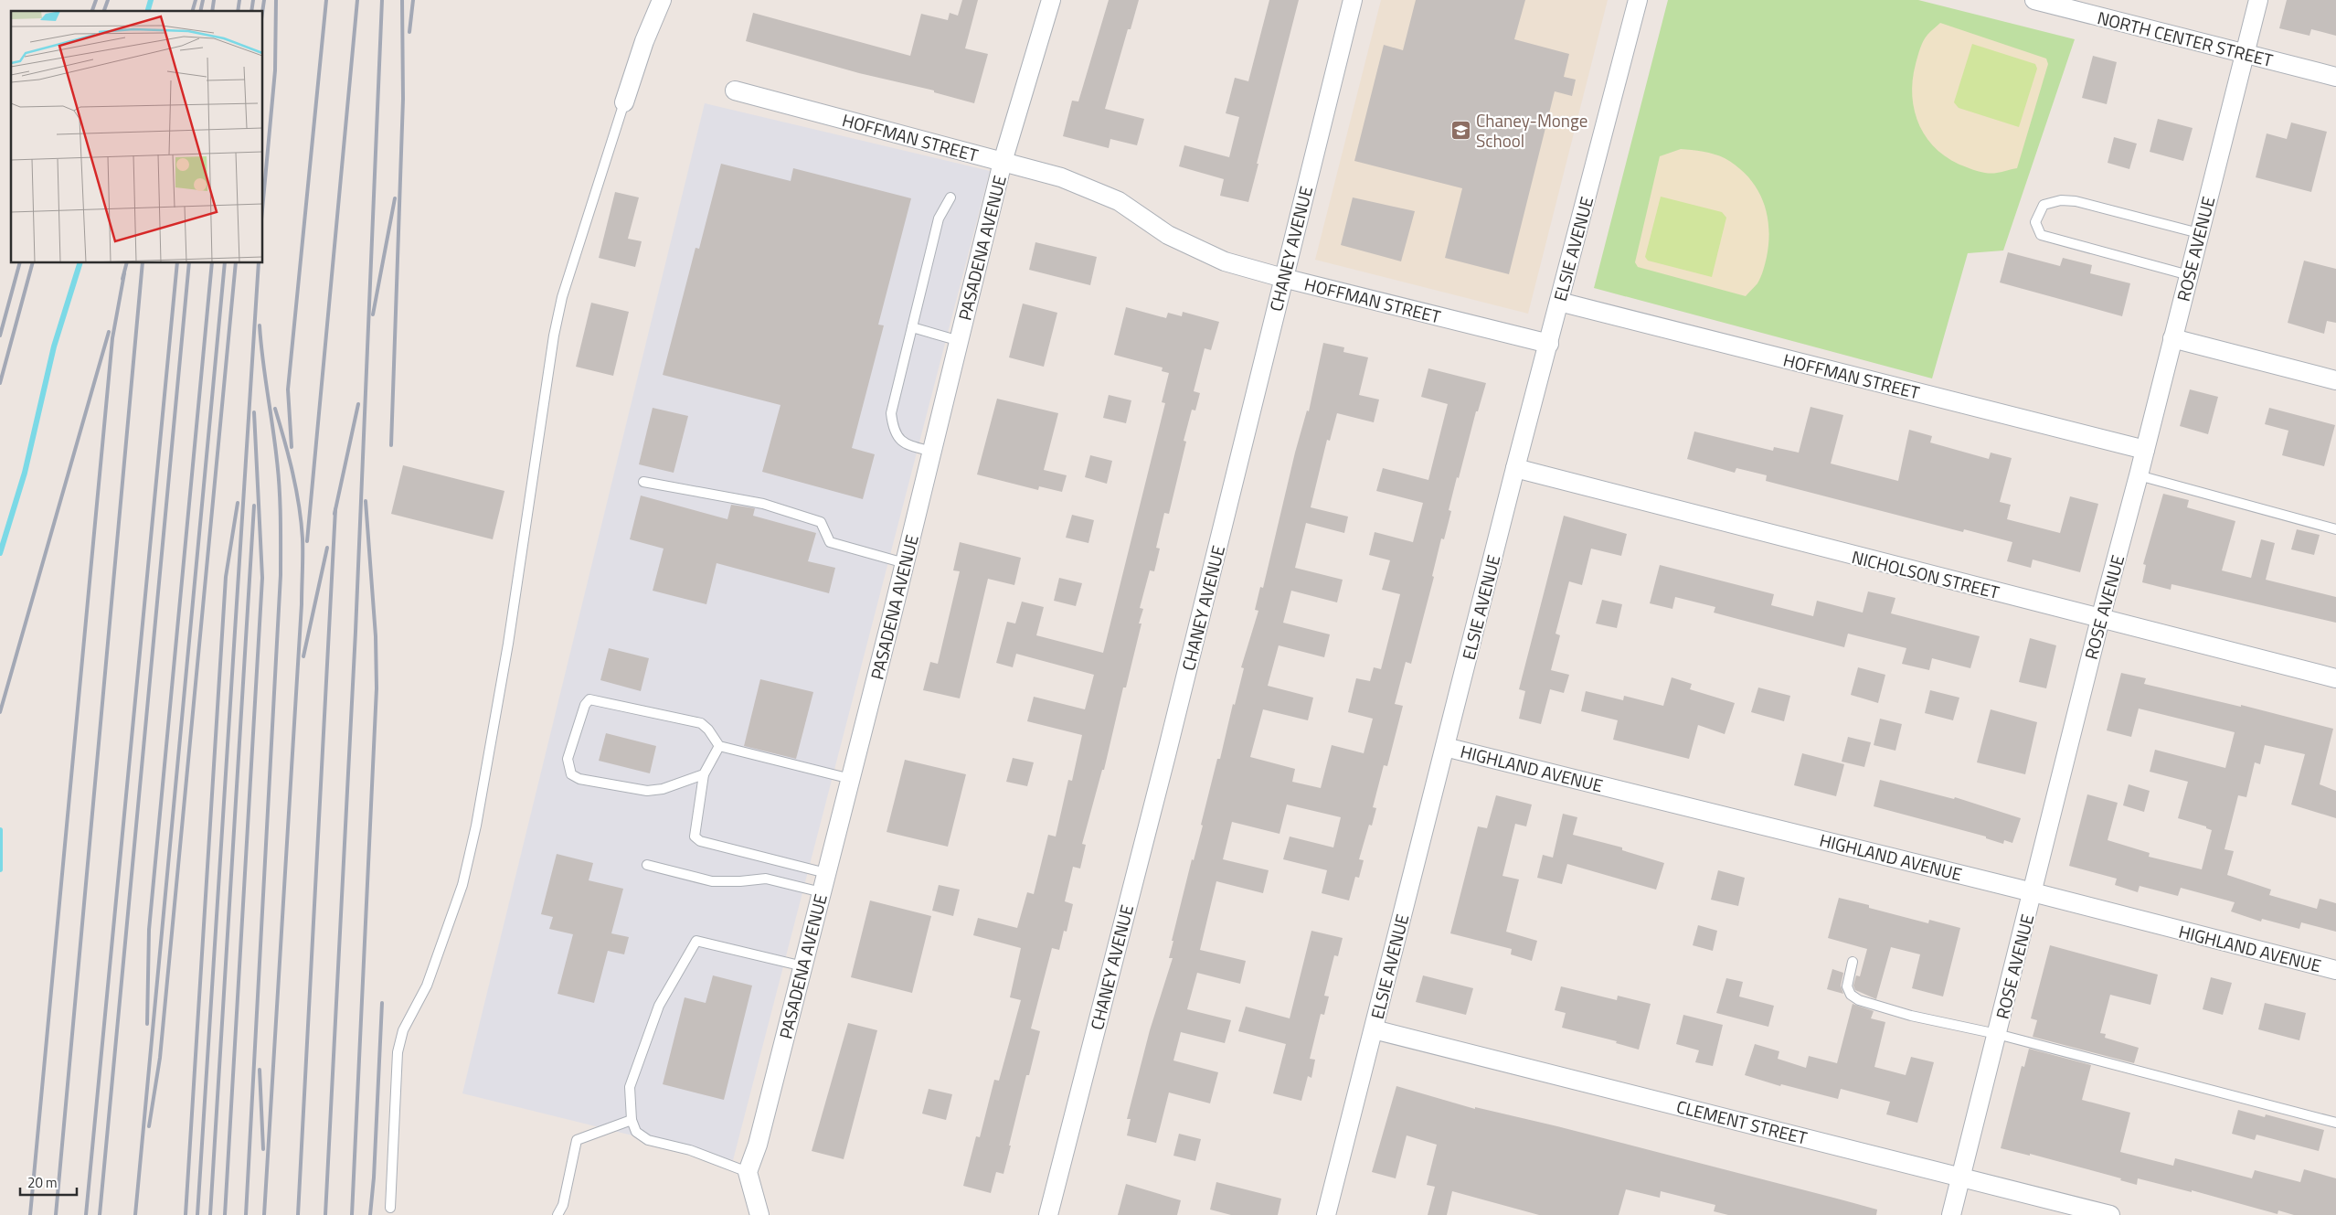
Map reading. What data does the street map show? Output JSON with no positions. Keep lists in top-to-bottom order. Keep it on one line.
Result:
{"streets":{"street":["NORTH CENTER STREET","HOFFMAN STREET","PASADENA AVENUE","CHANEY AVENUE","ELSIE AVENUE","ROSE AVENUE","NICHOLSON STREET","HIGHLAND AVENUE","CLEMENT STREET"]},"crossings":[["NORTH CENTER STREET","ROSE AVENUE"],["HOFFMAN STREET","PASADENA AVENUE"],["HOFFMAN STREET","CHANEY AVENUE"],["HOFFMAN STREET","ELSIE AVENUE"],["HOFFMAN STREET","ROSE AVENUE"],["ELSIE AVENUE","NICHOLSON STREET"],["ELSIE AVENUE","HIGHLAND AVENUE"],["ELSIE AVENUE","CLEMENT STREET"],["ROSE AVENUE","NICHOLSON STREET"],["ROSE AVENUE","HIGHLAND AVENUE"],["ROSE AVENUE","CLEMENT STREET"]],"places":{"school or university":["Chaney-Monge School"]},"scale_bar":"20 m"}
